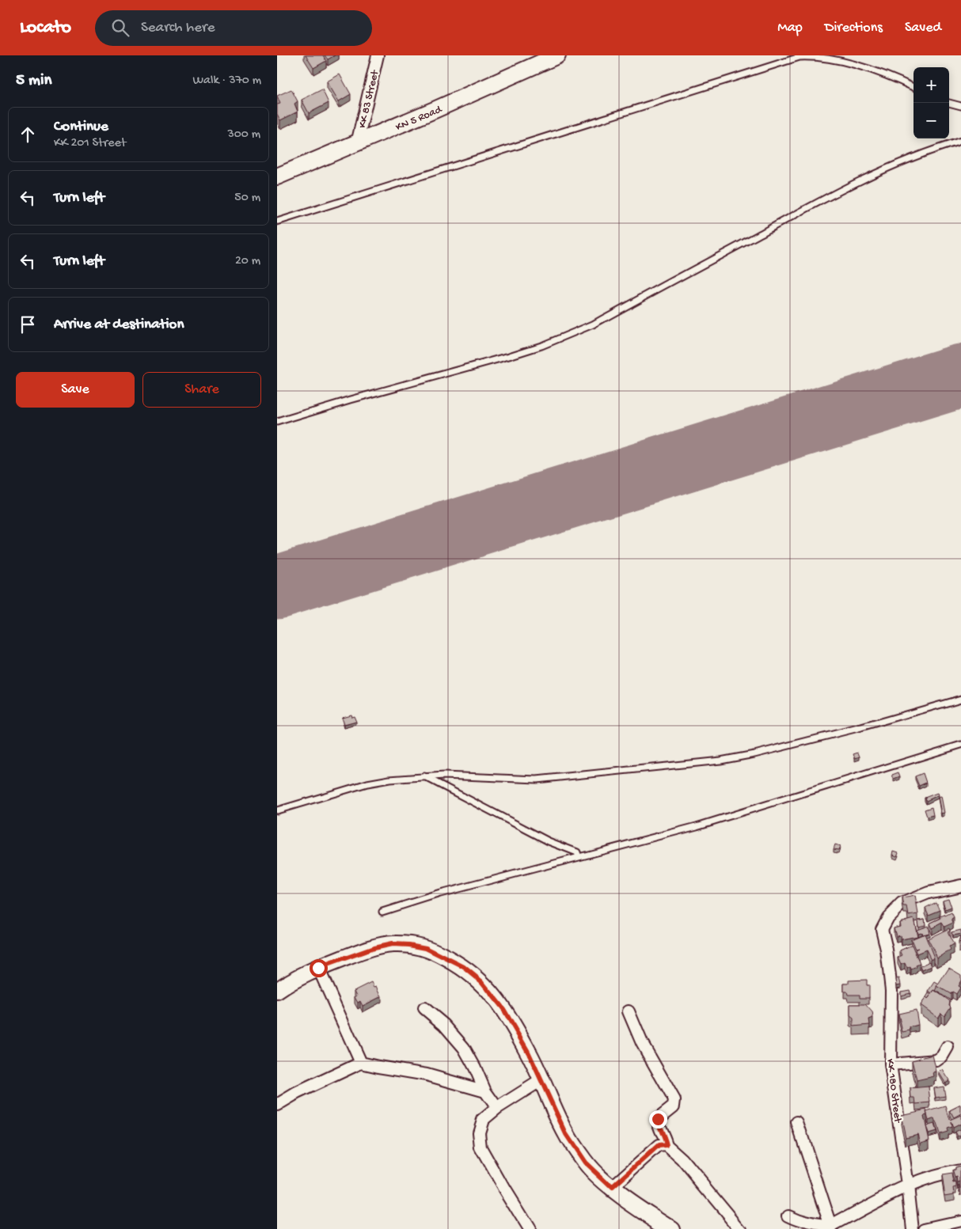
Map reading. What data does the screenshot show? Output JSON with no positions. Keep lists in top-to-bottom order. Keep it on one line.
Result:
{"streets":{"main road":["KN 5 Road"],"street":["KK 83 Street","KK 180 Street"]},"crossings":[["KK 83 Street","KN 5 Road"]],"page":{"header":"Locato","search":"Search here","nav":["Map","Directions","Saved"],"heading":["5 min","Walk · 370 m"],"map_buttons":["+","−"],"list":[["Continue","KK 201 Street","300 m"],["Turn left","50 m"],["Turn left","20 m"],"Arrive at destination"],"buttons":["Save","Share"]}}
